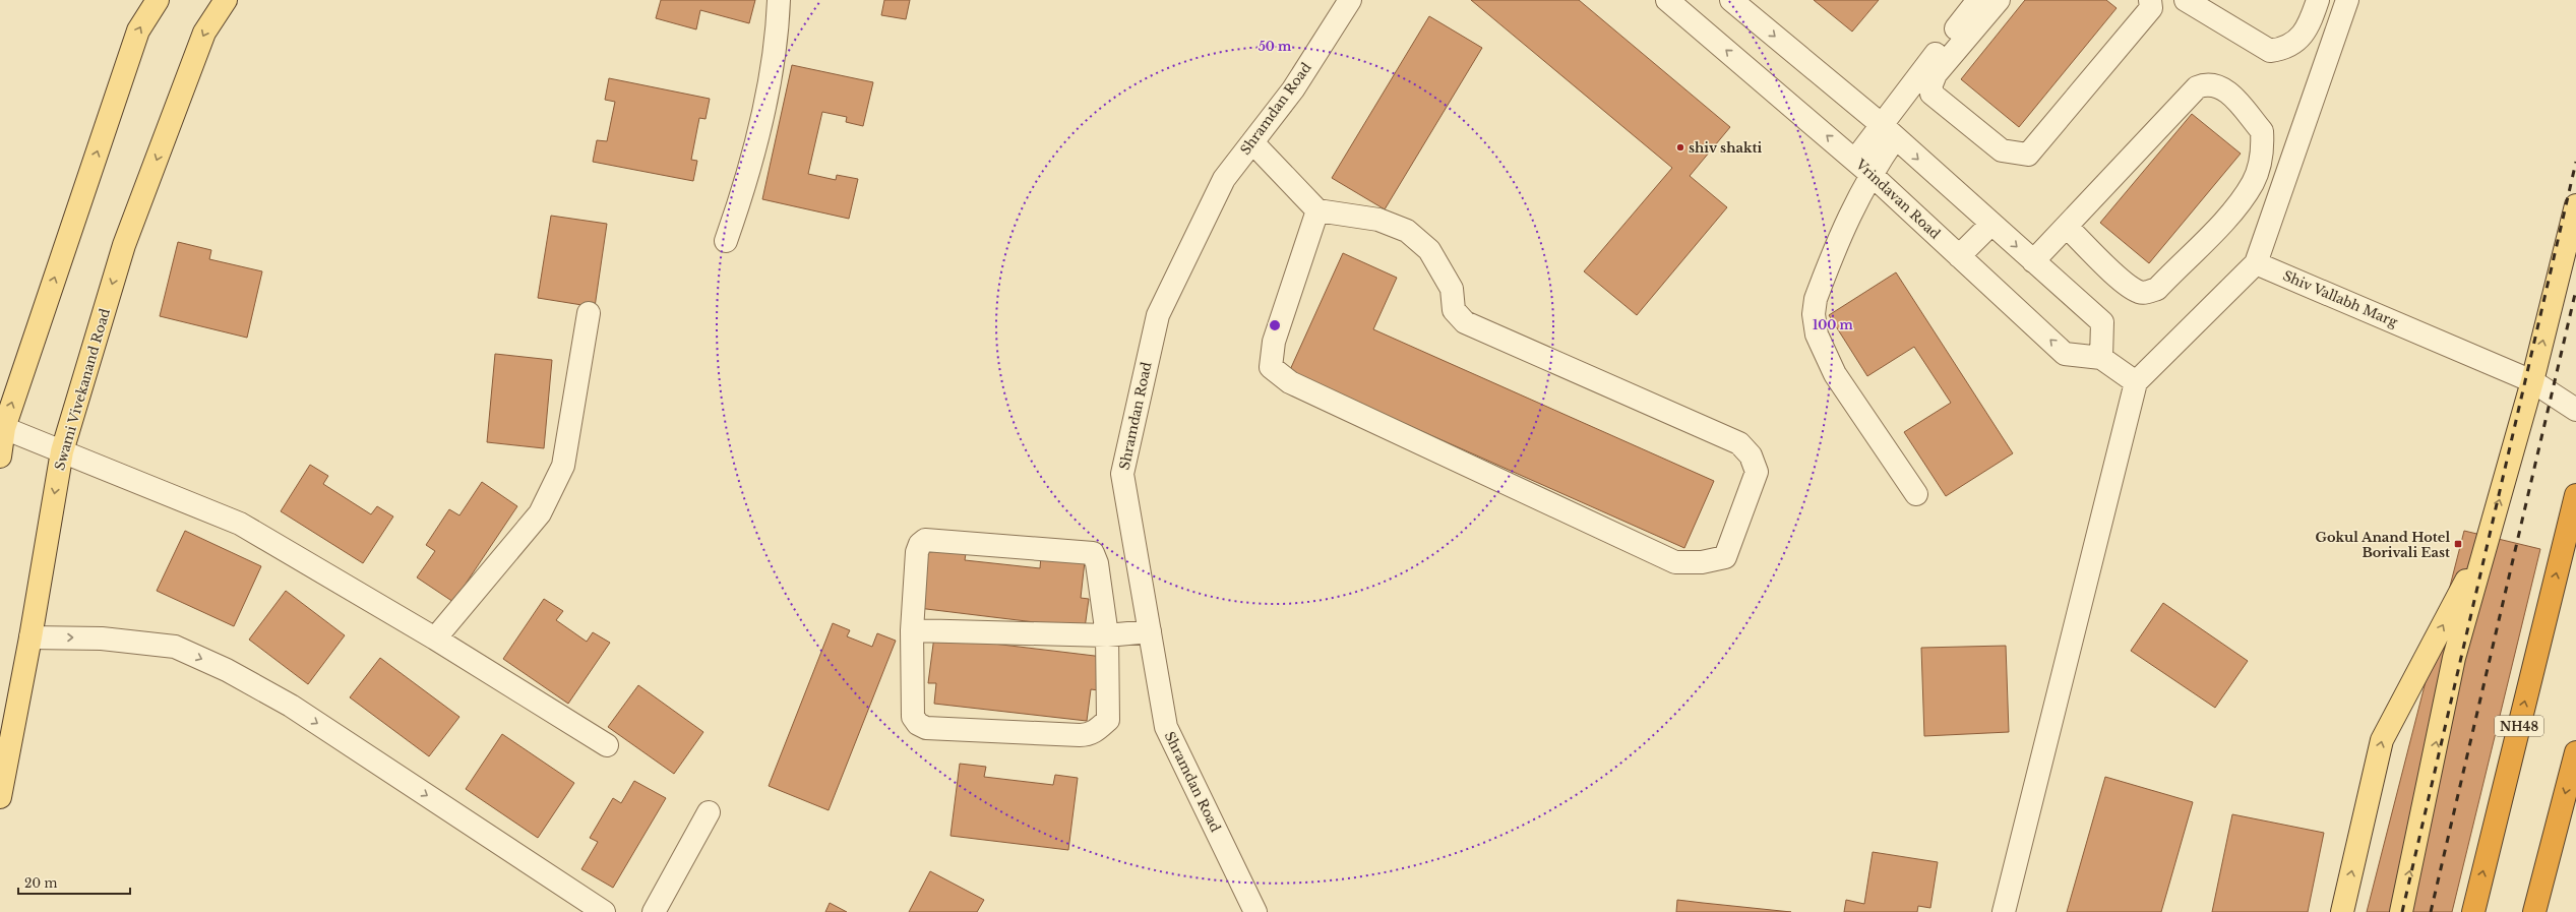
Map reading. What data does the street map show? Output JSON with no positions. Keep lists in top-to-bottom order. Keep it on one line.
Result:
{"streets":{"highway":["NH48"],"main road":["Swami Vivekanand Road"],"street":["Shramdan Road","Vrindavan Road","Shiv Vallabh Marg"]},"places":{"other":["shiv shakti"],"transit":["Gokul Anand Hotel Borivali East"]},"scale_bar":"20 m","rings":["50 m","100 m"]}
